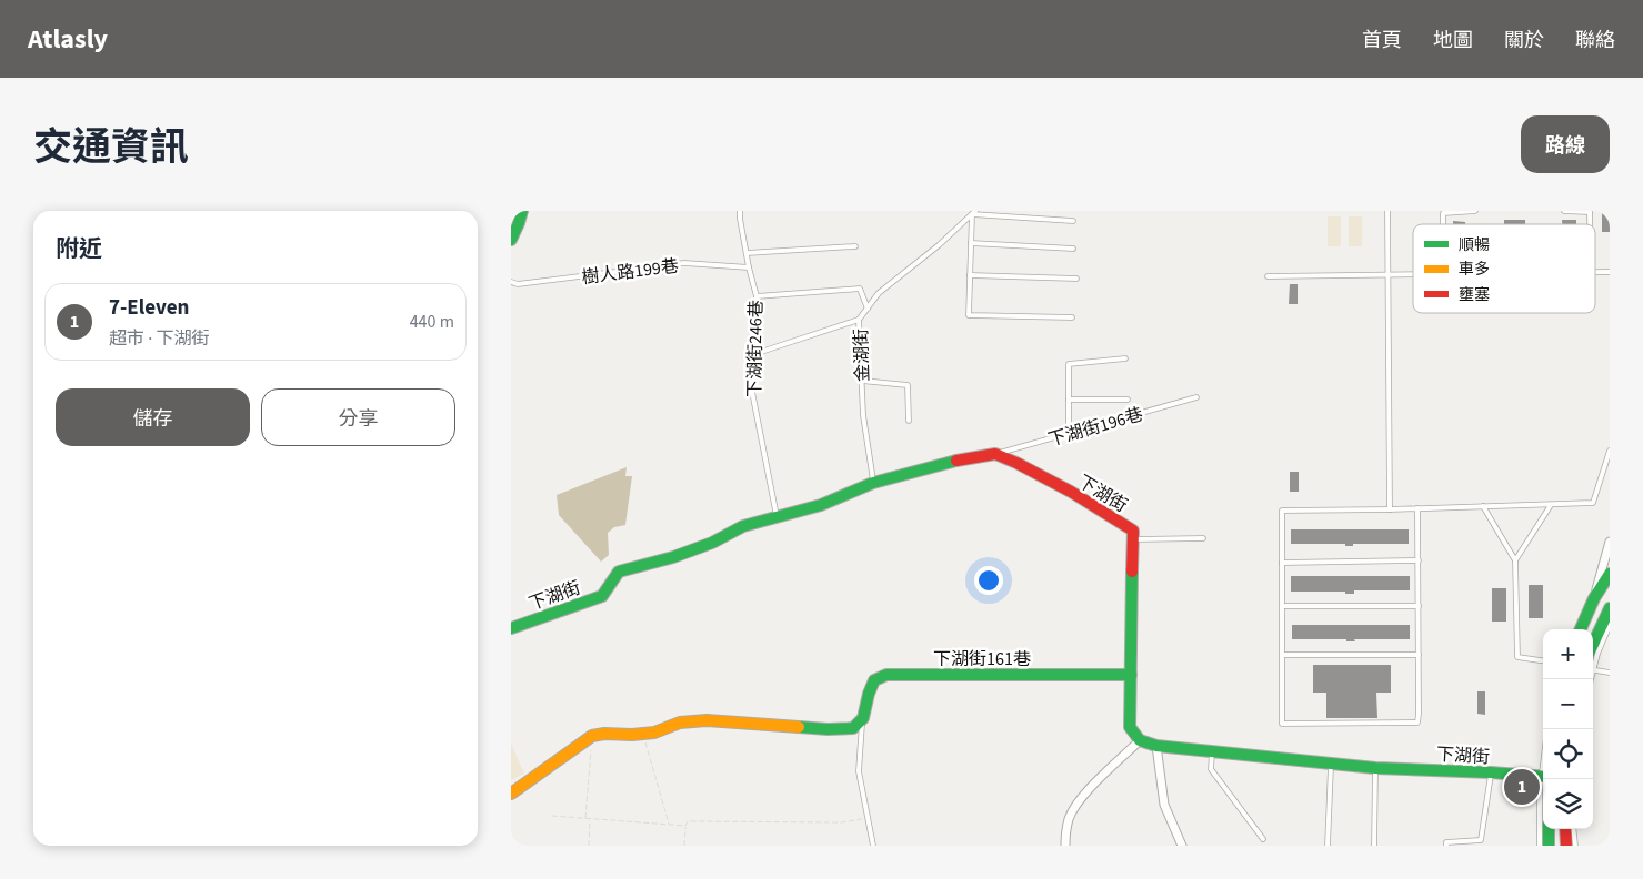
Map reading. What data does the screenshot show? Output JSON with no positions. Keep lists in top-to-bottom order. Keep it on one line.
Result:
{"streets":{"street":["下湖街","下湖街161巷"],"lane":["樹人路199巷","下湖街246巷","金湖街","下湖街196巷"]},"crossings":[["樹人路199巷","下湖街246巷"],["下湖街246巷","下湖街"],["金湖街","下湖街"],["下湖街196巷","下湖街"],["下湖街","下湖街161巷"]],"legend":["順暢","車多","壅塞"],"page":{"header":"Atlasly","nav":["首頁","地圖","關於","聯絡"],"title":"交通資訊","buttons":["路線",["儲存","分享"]],"heading":"附近","list":[{"mark":"1","name":"7-Eleven","note":"超市 · 下湖街","value":"440 m"}],"map_buttons":["+","−"],"pins":"1"}}
